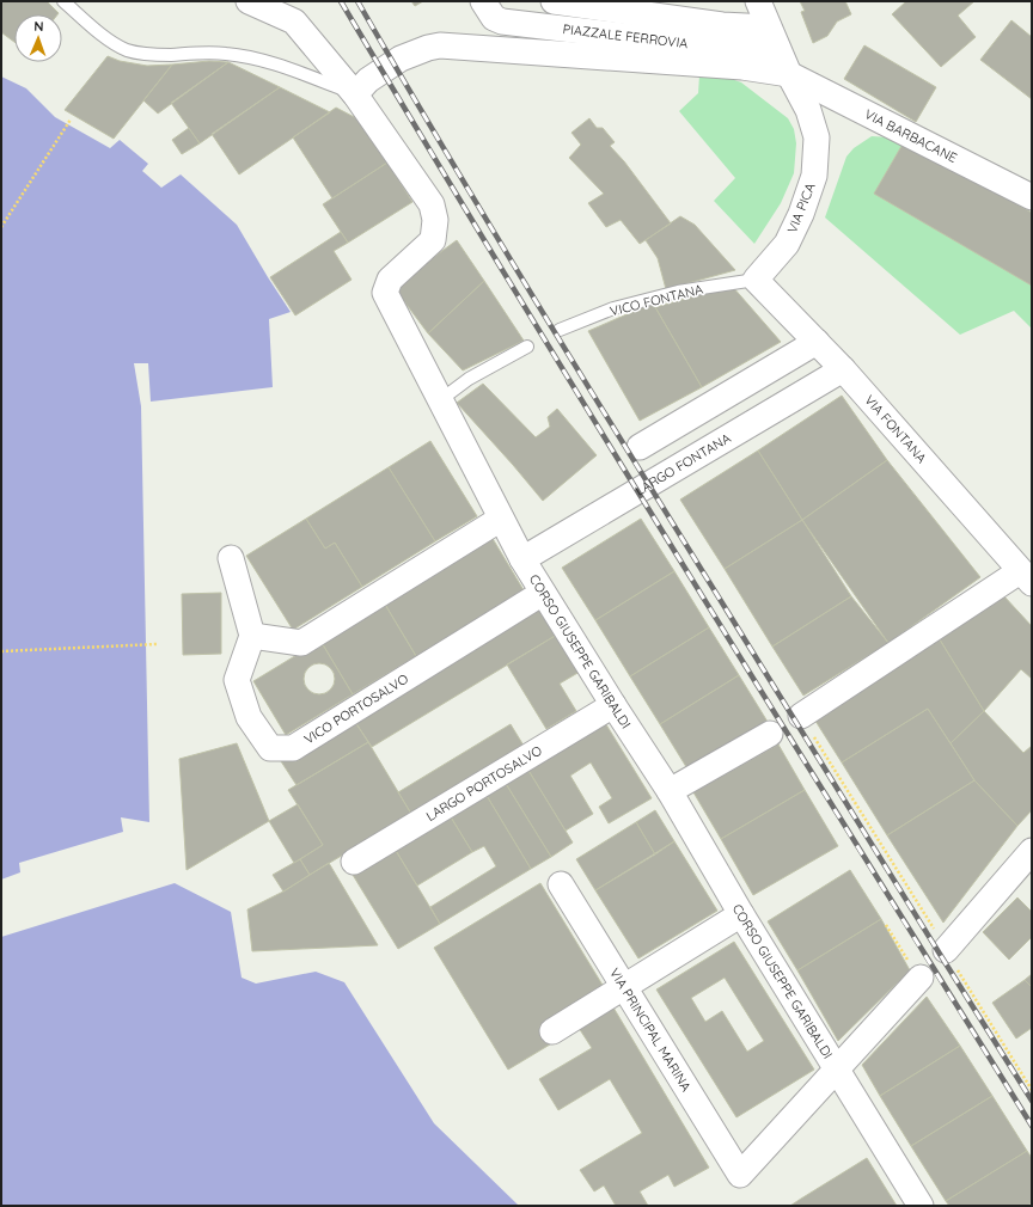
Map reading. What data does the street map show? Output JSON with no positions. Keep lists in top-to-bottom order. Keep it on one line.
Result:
{"streets":{"street":["PIAZZALE FERROVIA","VIA BARBACANE","VIA PICA","VIA FONTANA","LARGO FONTANA","CORSO GIUSEPPE GARIBALDI","VICO PORTOSALVO","LARGO PORTOSALVO","VIA PRINCIPAL MARINA"],"lane":["VICO FONTANA"]},"crossings":[["PIAZZALE FERROVIA","VIA PICA"],["VIA BARBACANE","VIA PICA"],["VIA BARBACANE","CORSO GIUSEPPE GARIBALDI"],["VIA PICA","VICO FONTANA"],["VIA PICA","VIA FONTANA"],["VICO FONTANA","VIA FONTANA"],["VIA FONTANA","LARGO FONTANA"],["LARGO FONTANA","CORSO GIUSEPPE GARIBALDI"],["CORSO GIUSEPPE GARIBALDI","VICO PORTOSALVO"],["CORSO GIUSEPPE GARIBALDI","LARGO PORTOSALVO"],["CORSO GIUSEPPE GARIBALDI","VIA PRINCIPAL MARINA"]],"north":"top"}
